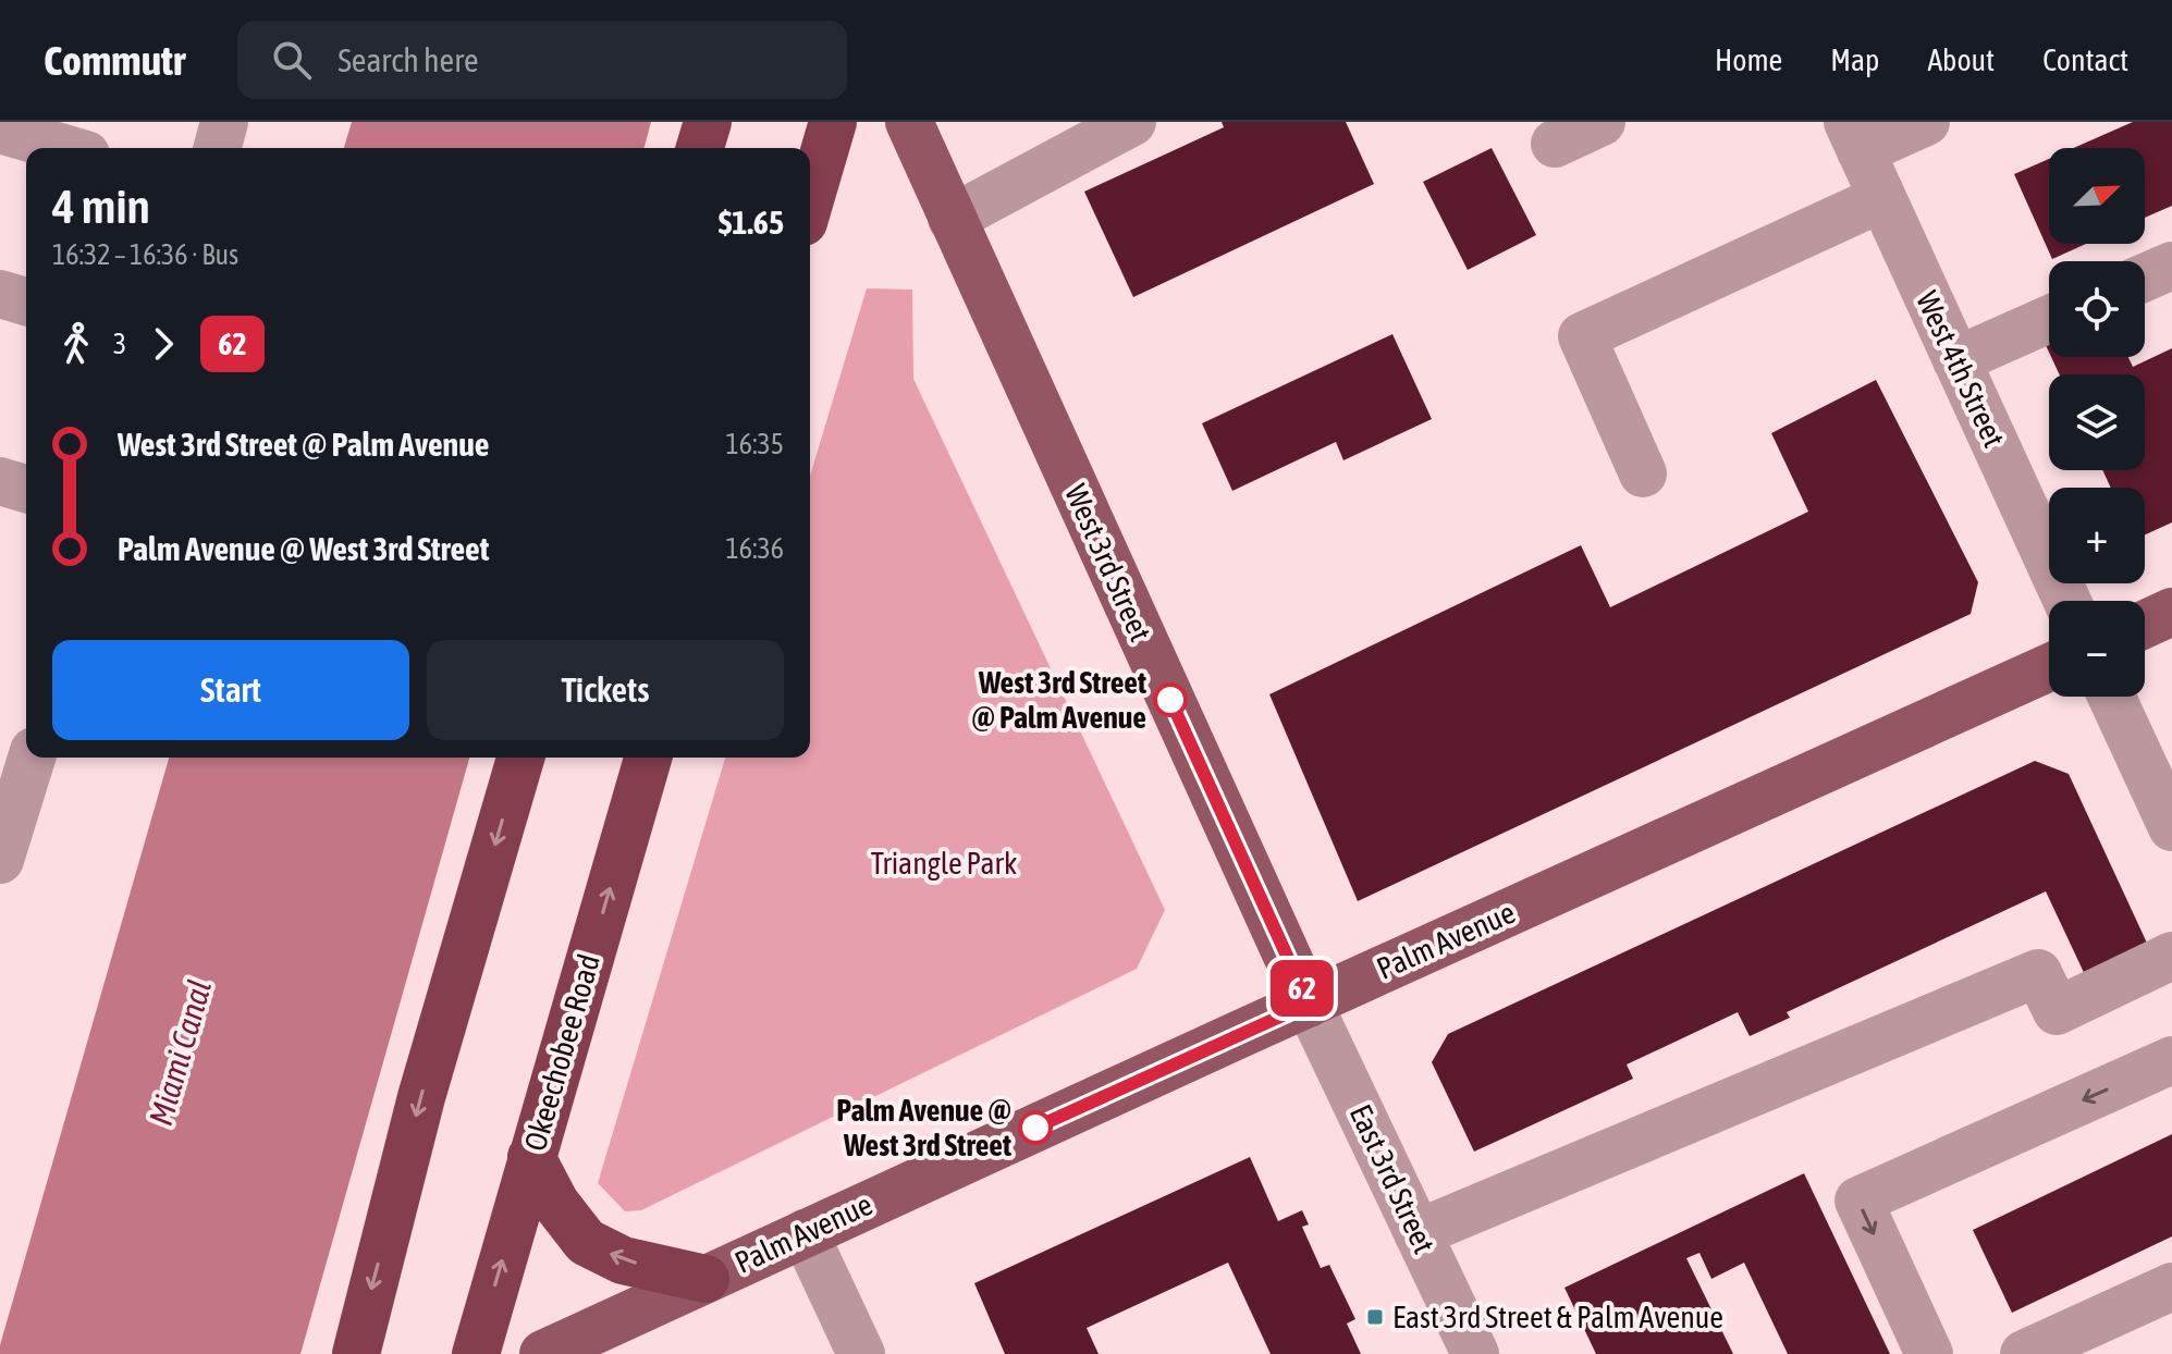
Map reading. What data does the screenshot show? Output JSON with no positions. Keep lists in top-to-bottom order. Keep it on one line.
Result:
{"streets":{"highway":["Okeechobee Road"],"main road":["West 3rd Street","Palm Avenue"],"street":["West 4th Street","East 3rd Street"]},"crossings":[["West 3rd Street","Palm Avenue"],["West 3rd Street","East 3rd Street"],["Palm Avenue","East 3rd Street"]],"water":["Miami Canal"],"parks":["Triangle Park"],"places":{"other":["West 3rd Street @ Palm Avenue","Palm Avenue @ West 3rd Street"],"transit":["East 3rd Street & Palm Avenue"]},"lines":["bus line 62"],"north":"top right","page":{"header":"Commutr","search":"Search here","nav":["Home","Map","About","Contact"],"on_map":"62","map_buttons":["+","−"],"heading":["4 min","16:32 – 16:36 · Bus","$1.65"],"legs":["3","62"],"list":[{"name":"West 3rd Street @ Palm Avenue","value":"16:35"},{"name":"Palm Avenue @ West 3rd Street","value":"16:36"}],"buttons":["Start","Tickets"]}}
